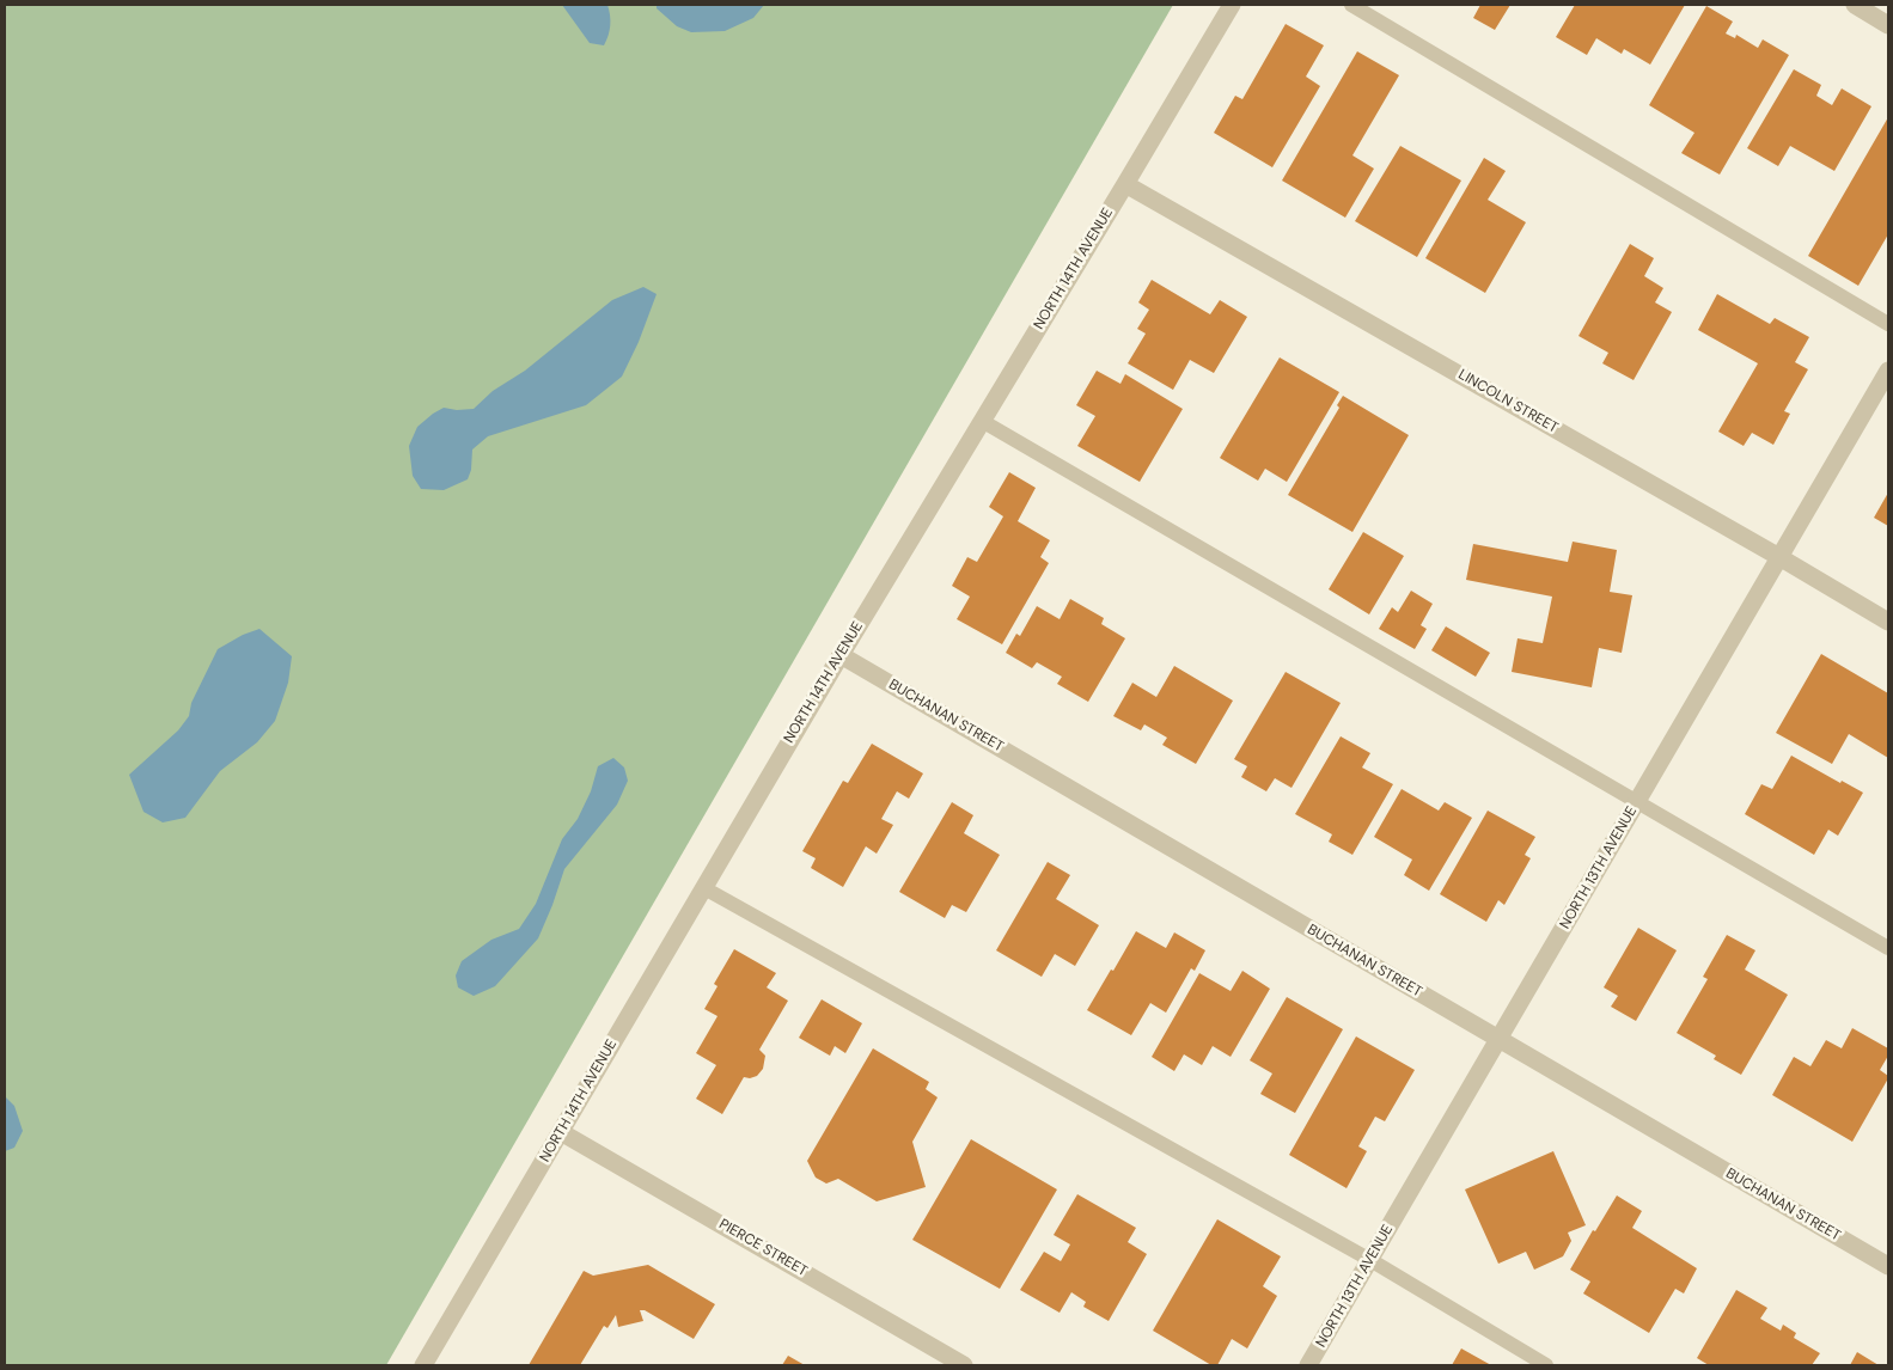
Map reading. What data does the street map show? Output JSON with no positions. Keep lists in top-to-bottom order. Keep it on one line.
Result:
{"streets":{"street":["NORTH 14TH AVENUE","LINCOLN STREET","BUCHANAN STREET","NORTH 13TH AVENUE","PIERCE STREET"]},"crossings":[["NORTH 14TH AVENUE","LINCOLN STREET"],["NORTH 14TH AVENUE","BUCHANAN STREET"],["NORTH 14TH AVENUE","PIERCE STREET"],["LINCOLN STREET","NORTH 13TH AVENUE"],["BUCHANAN STREET","NORTH 13TH AVENUE"]]}
